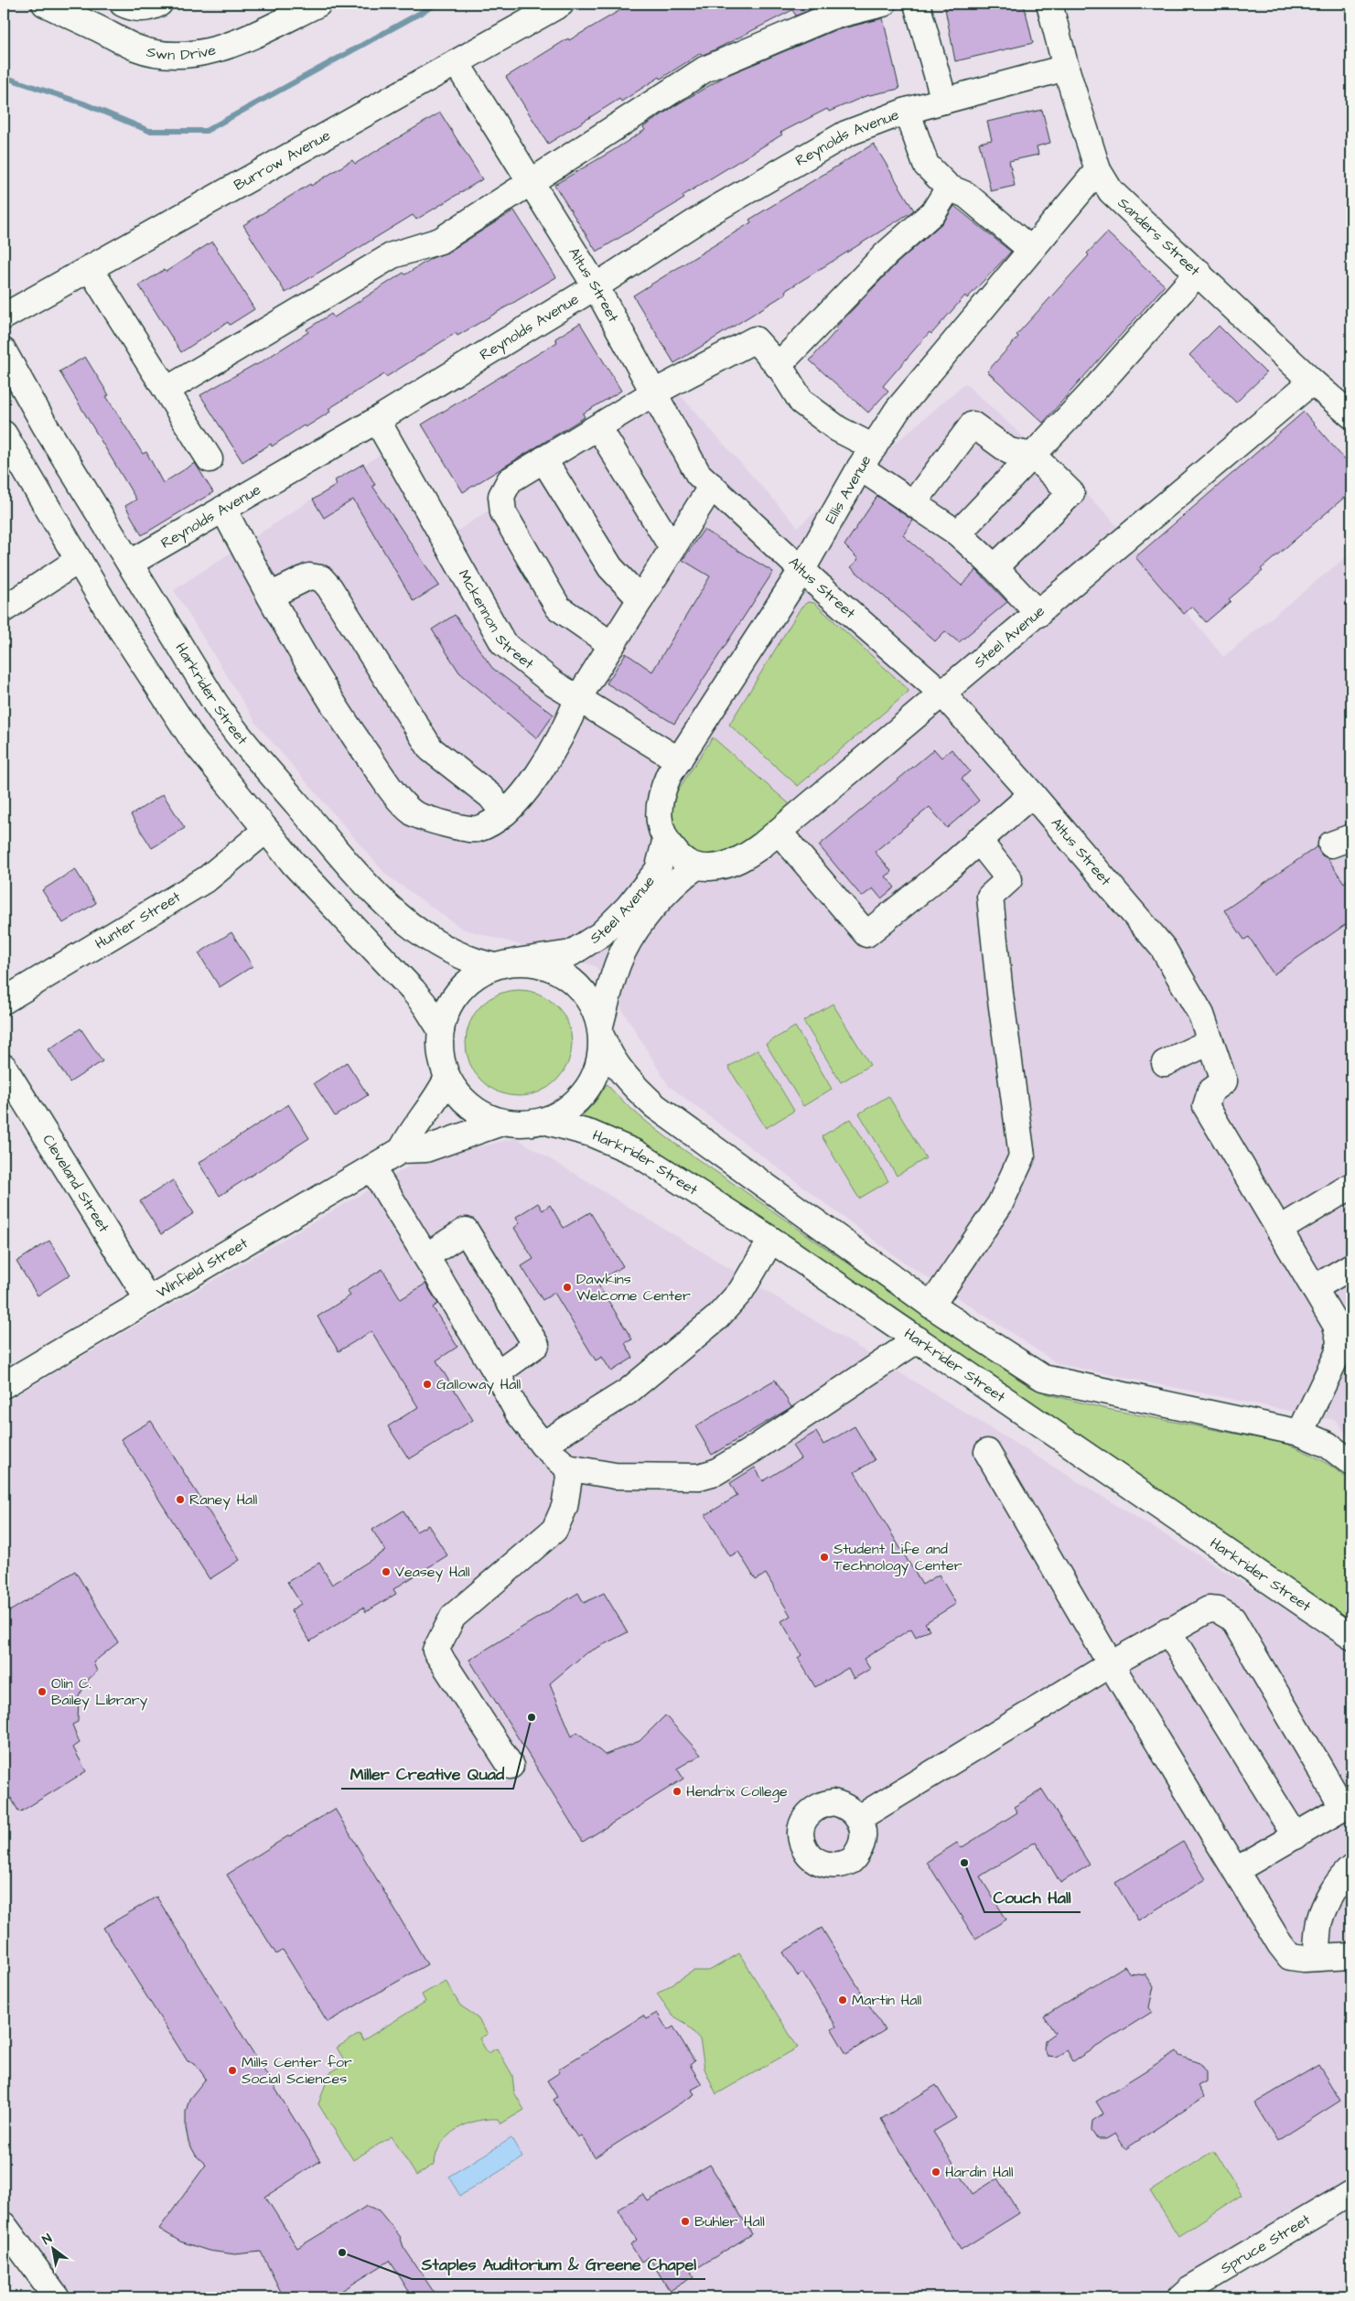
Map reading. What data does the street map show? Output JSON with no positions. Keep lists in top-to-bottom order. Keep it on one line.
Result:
{"streets":{"street":["Swn Drive","Reynolds Avenue","Burrow Avenue","Sanders Street","Altus Street","Ellis Avenue","Mckennon Street","Steel Avenue","Harkrider Street","Hunter Street","Cleveland Street","Winfield Street","Spruce Street"]},"crossings":[["Reynolds Avenue","Sanders Street"],["Reynolds Avenue","Altus Street"],["Reynolds Avenue","Mckennon Street"],["Reynolds Avenue","Harkrider Street"],["Burrow Avenue","Altus Street"],["Sanders Street","Ellis Avenue"],["Sanders Street","Steel Avenue"],["Altus Street","Ellis Avenue"],["Altus Street","Steel Avenue"],["Ellis Avenue","Mckennon Street"],["Ellis Avenue","Steel Avenue"],["Steel Avenue","Harkrider Street"],["Steel Avenue","Winfield Street"],["Harkrider Street","Winfield Street"],["Cleveland Street","Winfield Street"]],"places":["Dawkins Welcome Center","Galloway Hall","Raney Hall","Student Life and Technology Center","Veasey Hall","Olin C. Bailey Library","Miller Creative Quad","Hendrix College","Couch Hall","Martin Hall","Mills Center for Social Sciences","Hardin Hall","Buhler Hall","Staples Auditorium & Greene Chapel"],"north":"top left"}
